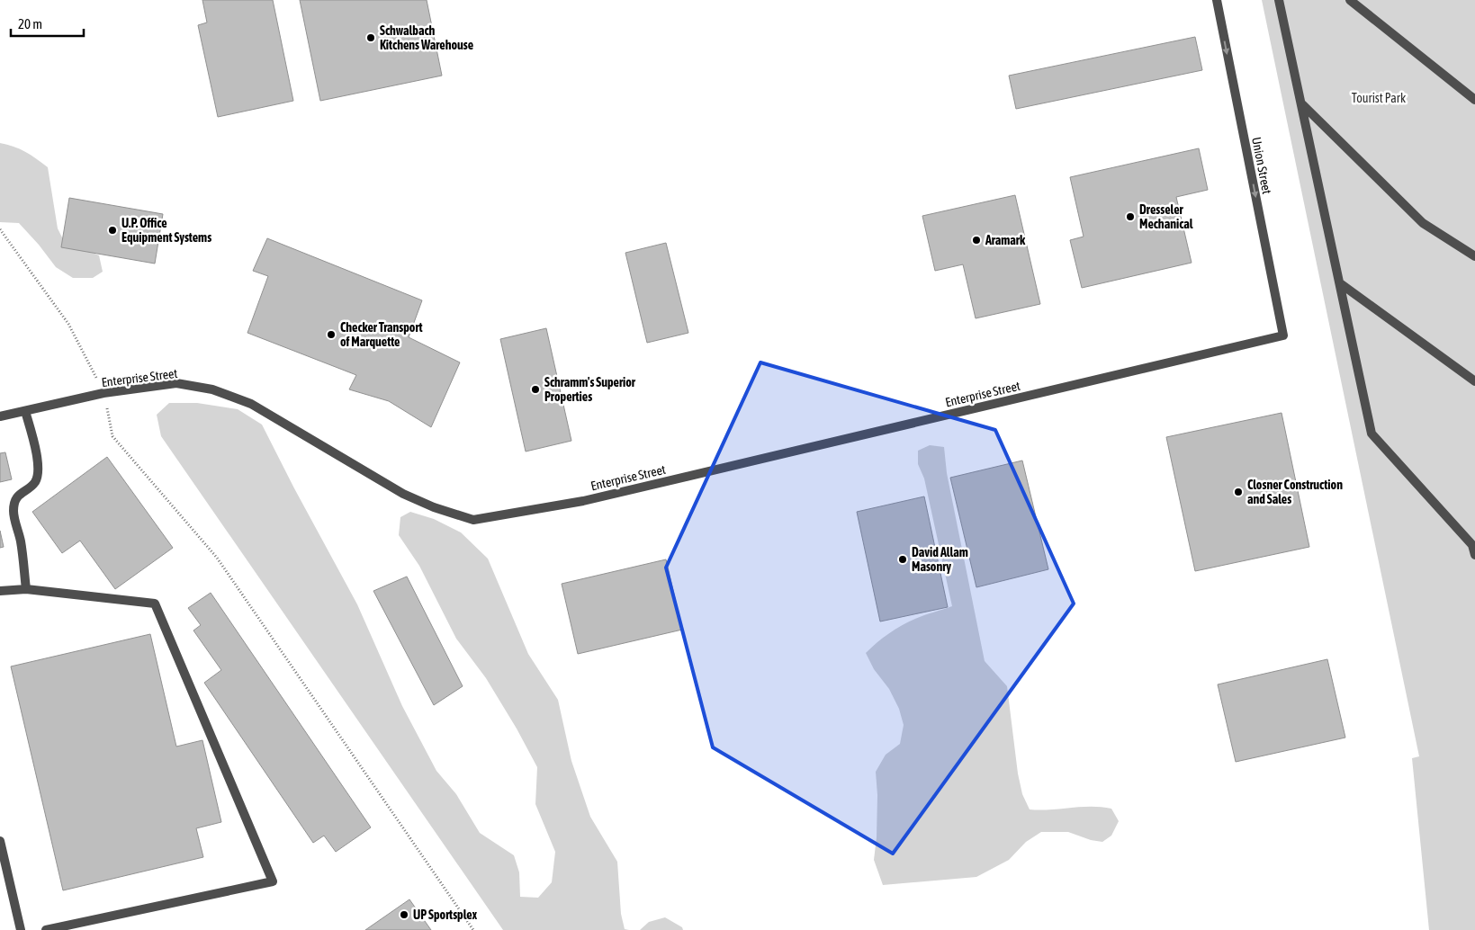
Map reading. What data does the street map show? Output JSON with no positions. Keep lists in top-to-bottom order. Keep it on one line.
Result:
{"streets":{"street":["Union Street","Enterprise Street"]},"crossings":[["Union Street","Enterprise Street"]],"parks":["Tourist Park"],"places":["Schwalbach Kitchens Warehouse","Dresseler Mechanical","U.P. Office Equipment Systems","Aramark","Checker Transport of Marquette","Schramm's Superior Properties","Closner Construction and Sales","David Allam Masonry","UP Sportsplex"],"scale_bar":"20 m"}
